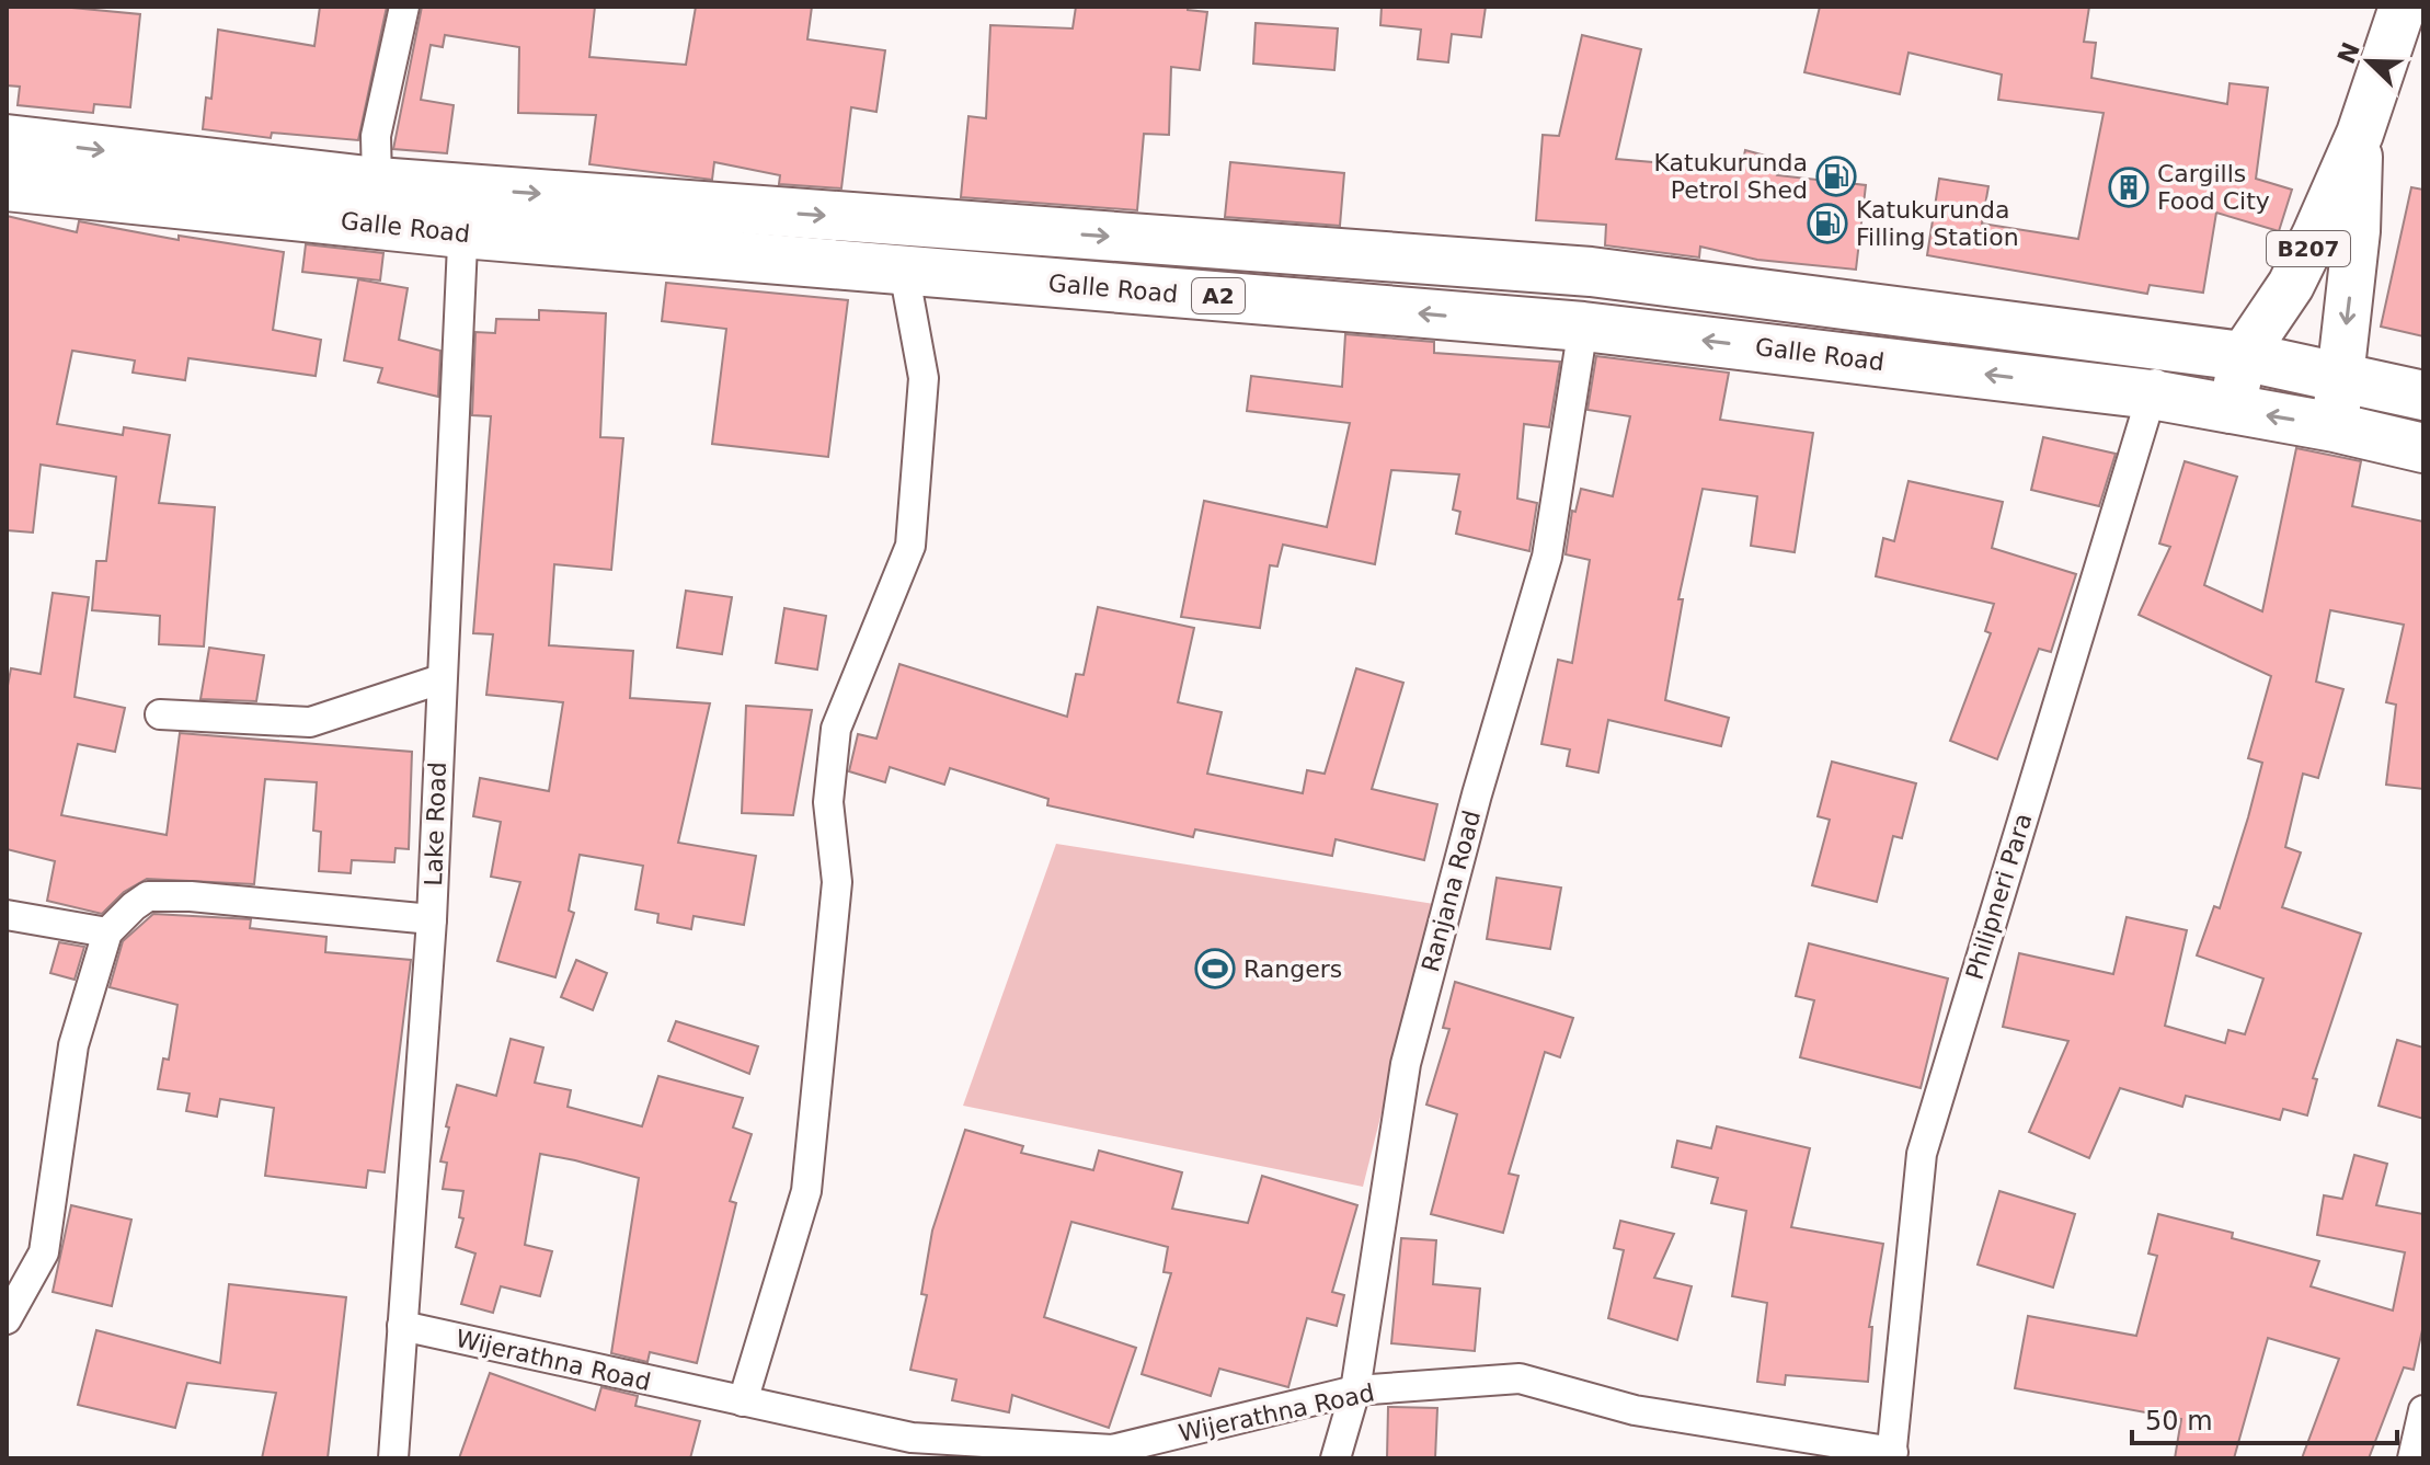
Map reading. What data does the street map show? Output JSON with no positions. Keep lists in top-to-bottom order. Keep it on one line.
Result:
{"streets":{"highway":["Galle Road","A2"],"main road":["B207"],"street":["Lake Road","Ranjana Road","Philipneri Para","Wijerathna Road"]},"crossings":[["Galle Road","B207"],["Galle Road","Lake Road"],["Galle Road","Ranjana Road"],["Galle Road","Philipneri Para"],["Lake Road","Wijerathna Road"],["Ranjana Road","Wijerathna Road"],["Philipneri Para","Wijerathna Road"]],"places":{"fuel station":["Katukurunda Petrol Shed","Katukurunda Filling Station"],"building":["Cargills Food City"],"sports":["Rangers"]},"scale_bar":"50 m","north":"top left"}
